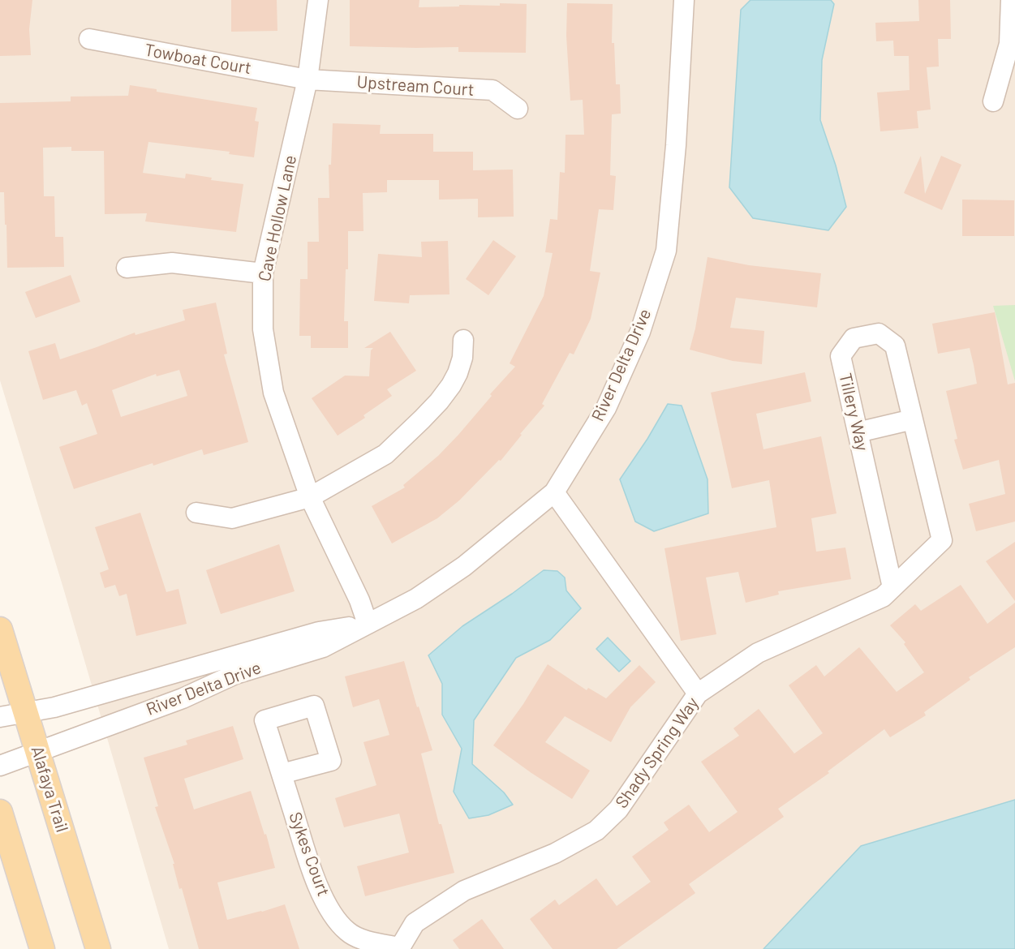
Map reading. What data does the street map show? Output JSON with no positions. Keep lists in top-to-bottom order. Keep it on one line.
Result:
{"streets":{"main road":["Alafaya Trail"],"street":["Towboat Court","Upstream Court","Cave Hollow Lane","River Delta Drive","Tillery Way","Shady Spring Way","Sykes Court"]},"crossings":[["Towboat Court","Upstream Court"],["Towboat Court","Cave Hollow Lane"],["Upstream Court","Cave Hollow Lane"],["Cave Hollow Lane","River Delta Drive"],["River Delta Drive","Alafaya Trail"],["Tillery Way","Shady Spring Way"],["Shady Spring Way","Sykes Court"]]}
